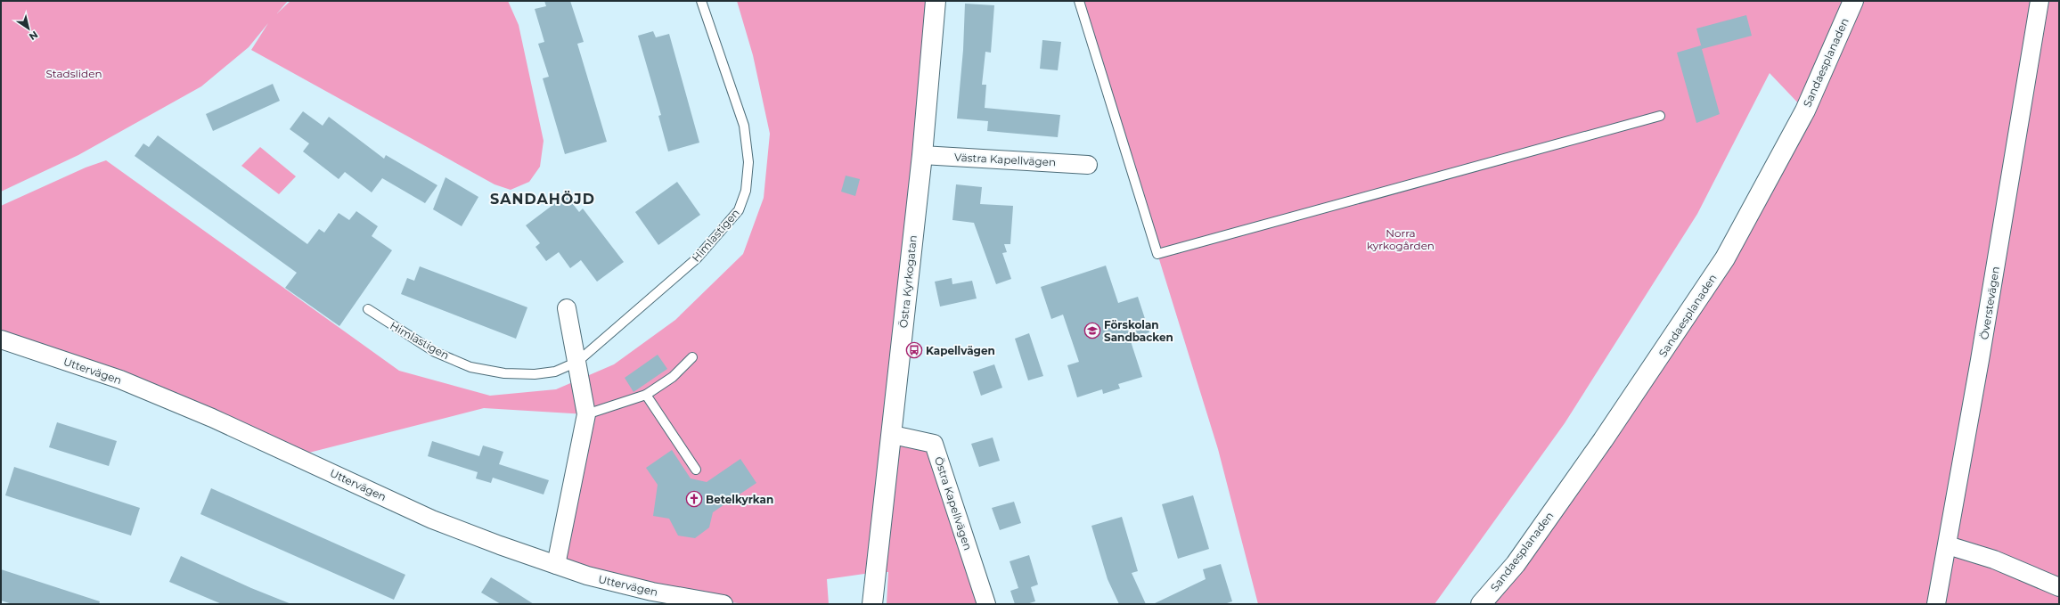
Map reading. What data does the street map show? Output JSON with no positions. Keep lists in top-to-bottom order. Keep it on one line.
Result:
{"streets":{"main road":["Sandaesplanaden","Östra Kyrkogatan"],"street":["Västra Kapellvägen","Överstevägen","Uttervägen","Östra Kapellvägen"],"lane":["Himlastigen"]},"crossings":[["Västra Kapellvägen","Östra Kyrkogatan"],["Östra Kyrkogatan","Östra Kapellvägen"]],"districts":["SANDAHÖJD"],"parks":["Stadsliden","Norra kyrkogården"],"places":{"school or university":["Förskolan Sandbacken"],"bus stop":["Kapellvägen"],"church":["Betelkyrkan"]},"north":"bottom right"}
